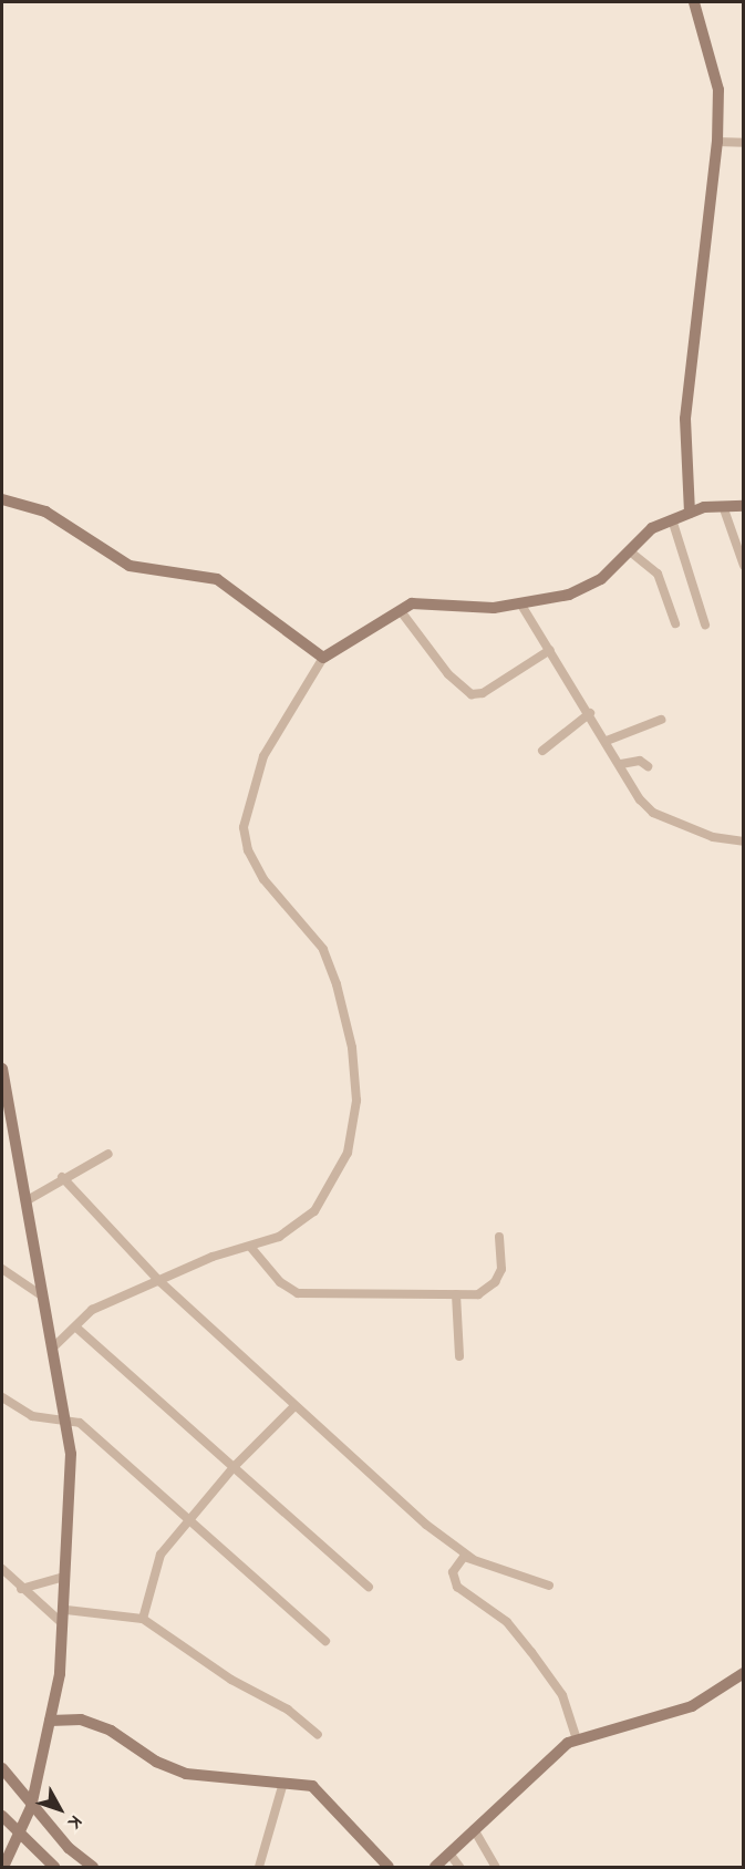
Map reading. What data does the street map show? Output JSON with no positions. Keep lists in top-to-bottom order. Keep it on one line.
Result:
{"north":"bottom right"}
